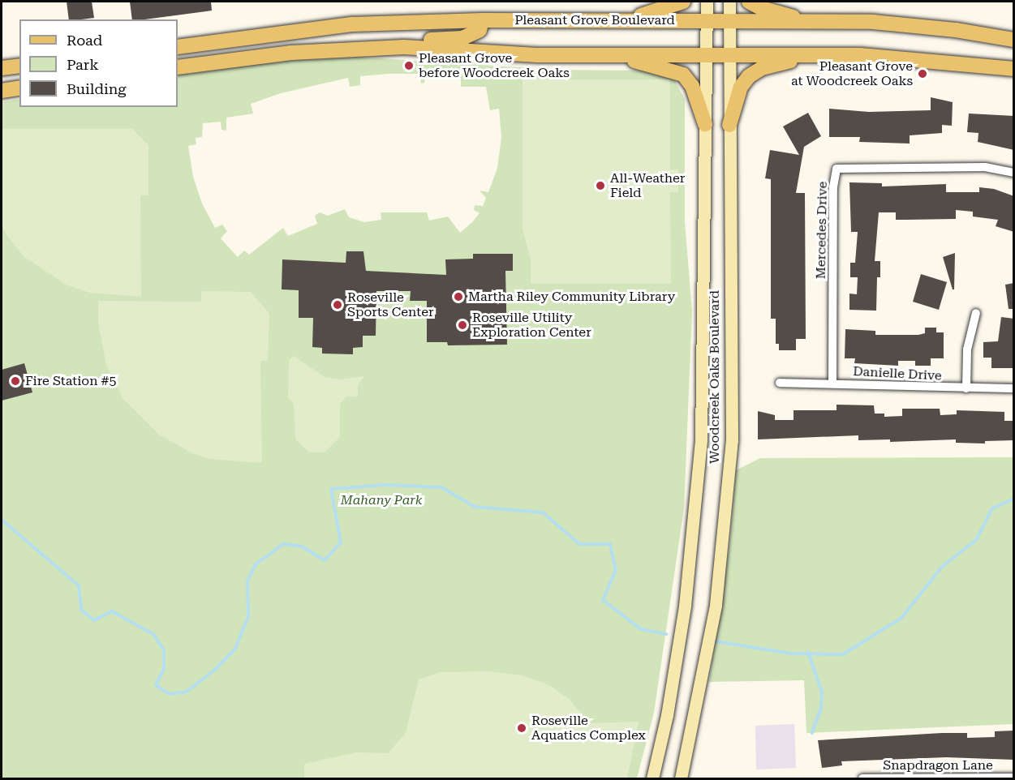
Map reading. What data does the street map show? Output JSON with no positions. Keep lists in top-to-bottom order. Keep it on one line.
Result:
{"streets":{"main road":["Pleasant Grove Boulevard","Woodcreek Oaks Boulevard"],"street":["Mercedes Drive","Danielle Drive","Snapdragon Lane"]},"crossings":[["Pleasant Grove Boulevard","Woodcreek Oaks Boulevard"],["Mercedes Drive","Danielle Drive"]],"parks":["Mahany Park"],"places":["Pleasant Grove before Woodcreek Oaks","Pleasant Grove at Woodcreek Oaks","All-Weather Field","Martha Riley Community Library","Roseville Sports Center","Roseville Utility Exploration Center","Fire Station #5","Roseville Aquatics Complex"],"legend":["Road","Park","Building"]}
